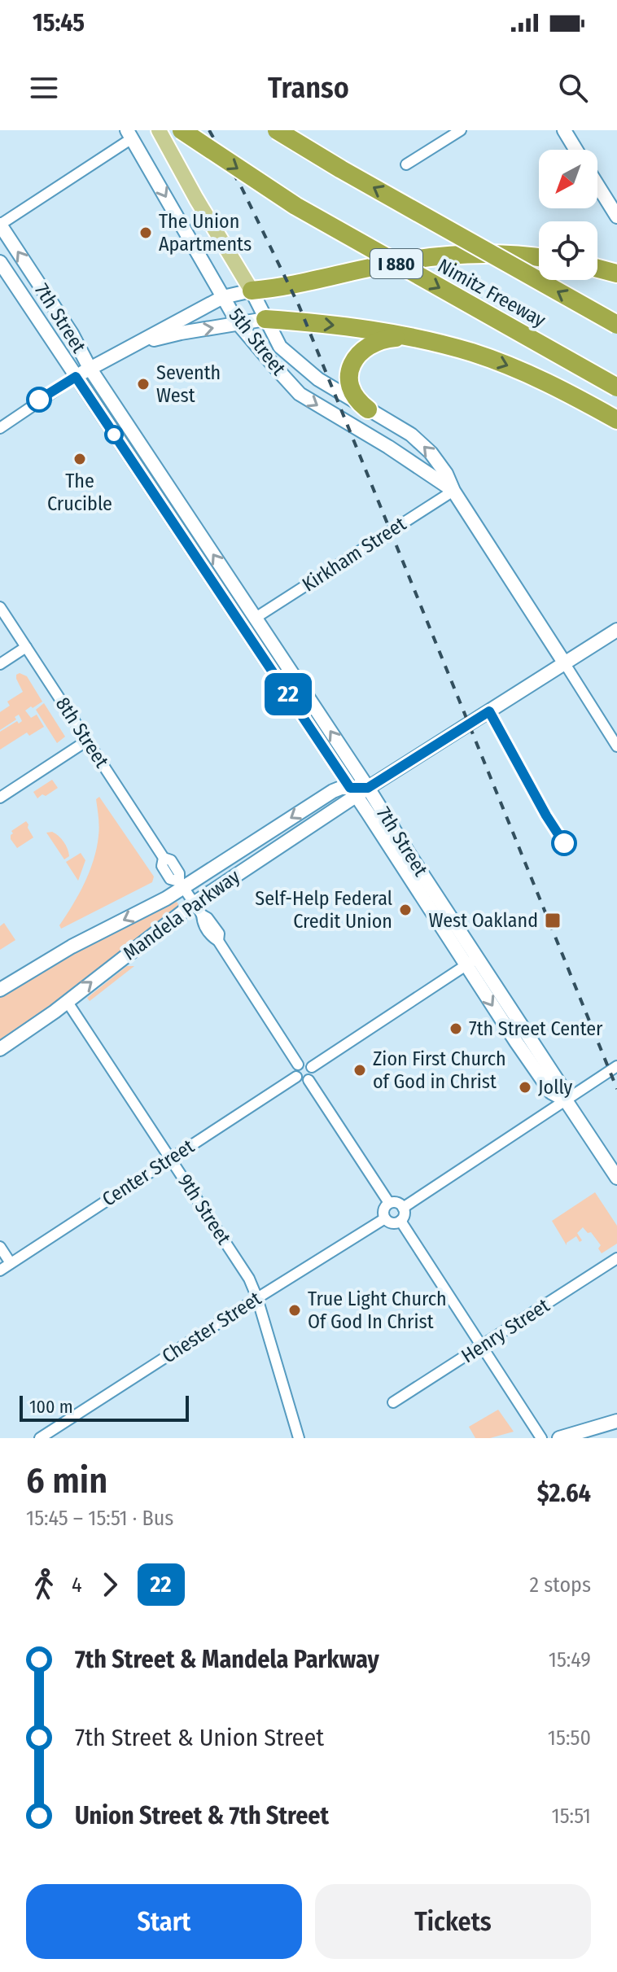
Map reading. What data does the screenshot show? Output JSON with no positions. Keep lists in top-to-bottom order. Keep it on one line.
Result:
{"streets":{"highway":["I 880","Nimitz Freeway"],"main road":["7th Street","5th Street","Mandela Parkway"],"street":["Kirkham Street","8th Street","Center Street","9th Street","Chester Street","Henry Street"]},"crossings":[["7th Street","Kirkham Street"],["7th Street","Mandela Parkway"],["5th Street","Kirkham Street"],["5th Street","Mandela Parkway"],["8th Street","Mandela Parkway"],["8th Street","Center Street"],["Mandela Parkway","9th Street"],["Center Street","9th Street"],["9th Street","Chester Street"]],"places":{"other":["The Union Apartments","Seventh West","The Crucible","Self-Help Federal Credit Union","7th Street Center","Zion First Church of God in Christ","Jolly","True Light Church Of God In Christ"],"transit":["West Oakland"]},"lines":["bus line 22"],"scale_bar":"100 m","north":"bottom left","page":{"status":"15:45","header":"Transo","on_map":"22","scale":"100 m","heading":["6 min","15:45 – 15:51 · Bus","$2.64"],"legs":["4","22","2 stops"],"list":[{"name":"7th Street & Mandela Parkway","value":"15:49"},{"name":"7th Street & Union Street","value":"15:50"},{"name":"Union Street & 7th Street","value":"15:51"}],"buttons":["Start","Tickets"]}}
